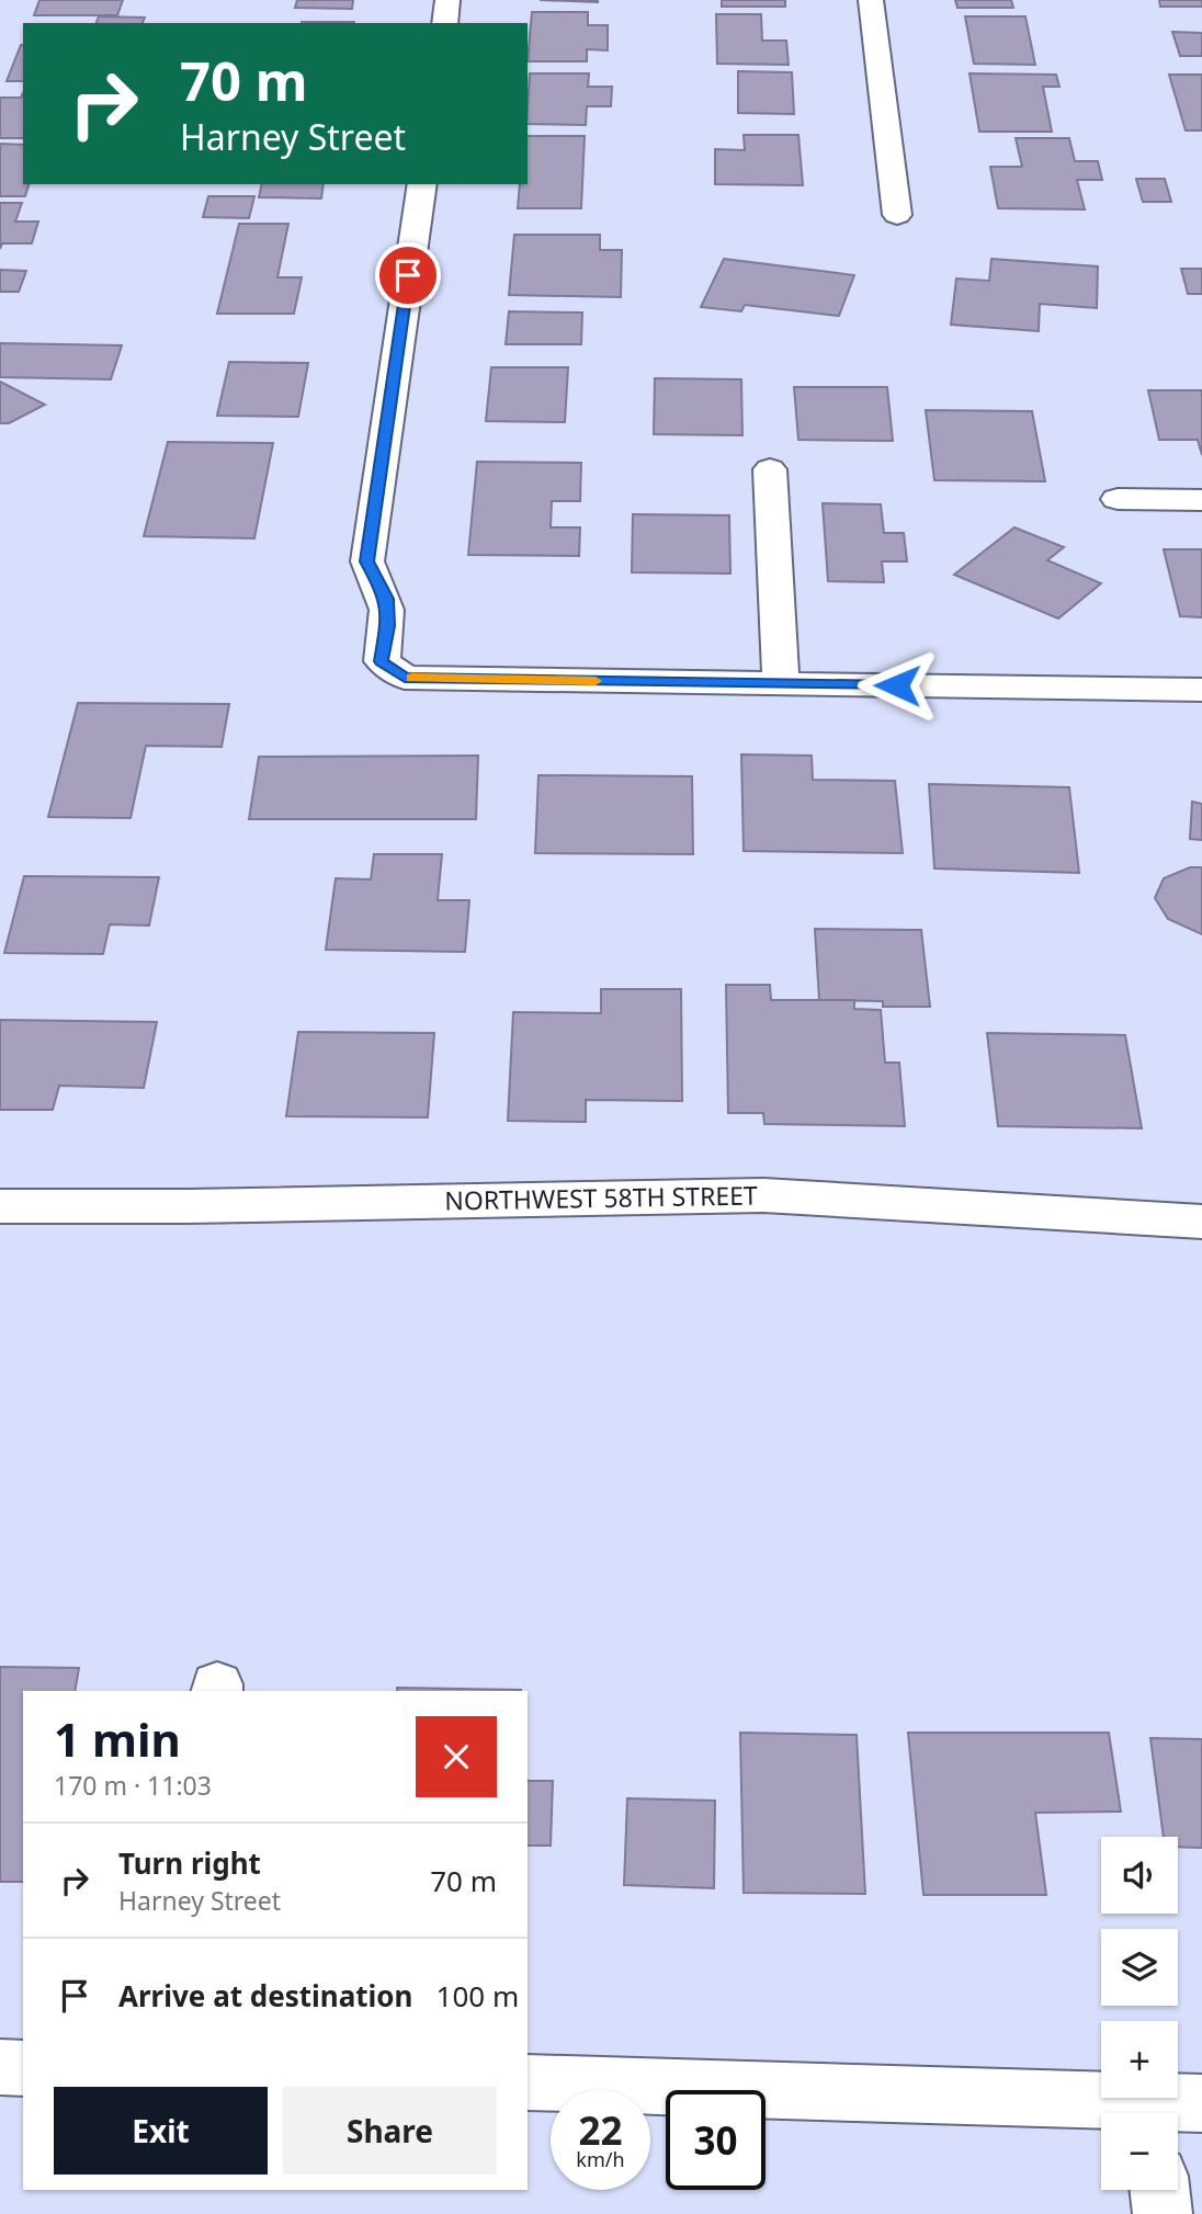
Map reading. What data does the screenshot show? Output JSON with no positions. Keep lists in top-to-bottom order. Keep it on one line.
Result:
{"streets":{"street":["NORTHWEST 58TH STREET"]},"page":{"turn":["70 m","Harney Street"],"heading":["1 min","170 m · 11:03"],"list":[{"name":"Turn right","note":"Harney Street","value":"70 m"},{"name":"Arrive at destination","value":"100 m"}],"map_buttons":["+","−"],"buttons":["Exit","Share"],"speed":"22 km/h","limit":"30"}}
